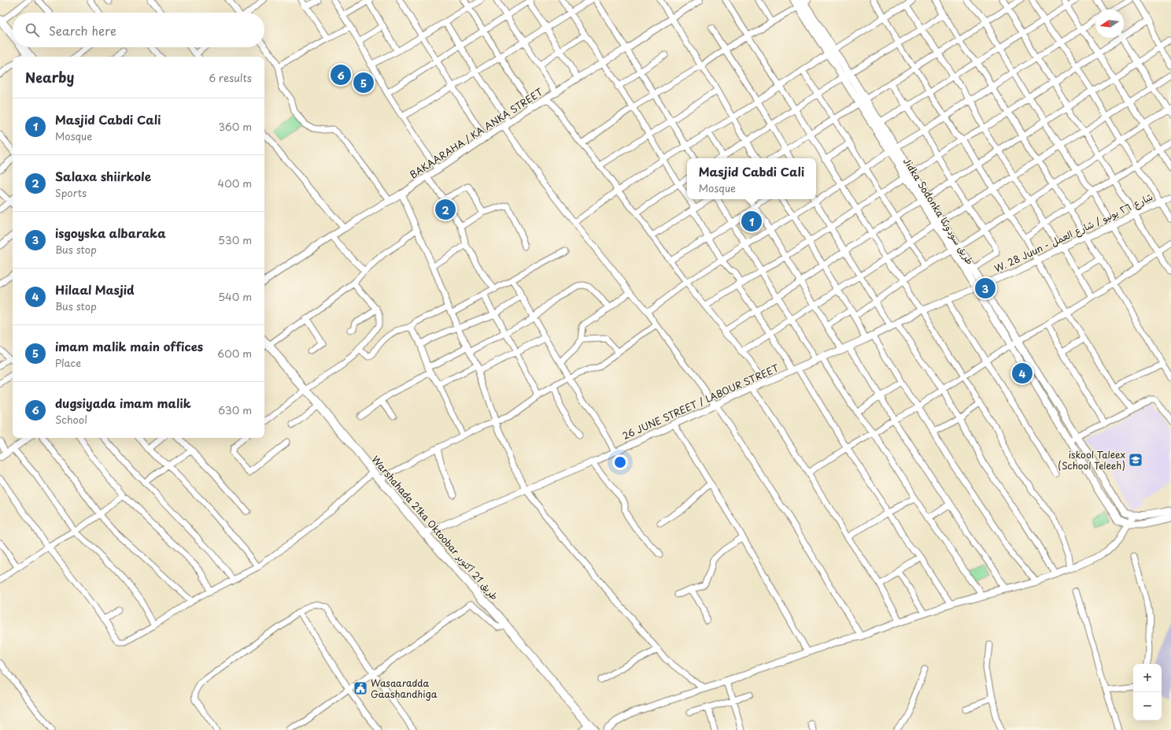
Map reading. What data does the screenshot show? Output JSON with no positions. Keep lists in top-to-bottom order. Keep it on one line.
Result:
{"streets":{"main road":["Jidka Sodonka طريق سودونكا","Warshahada 21ka Oktoobar طريق 21 أكتوبر"],"street":["BAKAARAHA / KA ANKA STREET","W. 28 Juun - شارع ٢٦ يونيو / شارع العمل","26 JUNE STREET / LABOUR STREET"]},"crossings":[["Jidka Sodonka طريق سودونكا","W. 28 Juun - شارع ٢٦ يونيو / شارع العمل"],["Jidka Sodonka طريق سودونكا","26 JUNE STREET / LABOUR STREET"],["W. 28 Juun - شارع ٢٦ يونيو / شارع العمل","26 JUNE STREET / LABOUR STREET"],["26 JUNE STREET / LABOUR STREET","Warshahada 21ka Oktoobar طريق 21 أكتوبر"]],"places":{"school or university":["iskool Taleex (School Teleeh)"],"public building":["Wasaaradda Gaashandhiga"]},"north":"left","page":{"search":"Search here","heading":["Nearby","6 results"],"pins":["6","5","2","1","3","4"],"list":[{"mark":"1","name":"Masjid Cabdi Cali","note":"Mosque","value":"360 m"},{"mark":"2","name":"Salaxa shiirkole","note":"Sports","value":"400 m"},{"mark":"3","name":"isgoyska albaraka","note":"Bus stop","value":"530 m"},{"mark":"4","name":"Hilaal Masjid","note":"Bus stop","value":"540 m"},{"mark":"5","name":"imam malik main offices","note":"Place","value":"600 m"},{"mark":"6","name":"dugsiyada imam malik","note":"School","value":"630 m"}],"popup":["Masjid Cabdi Cali","Mosque"],"map_buttons":["+","−"]}}
